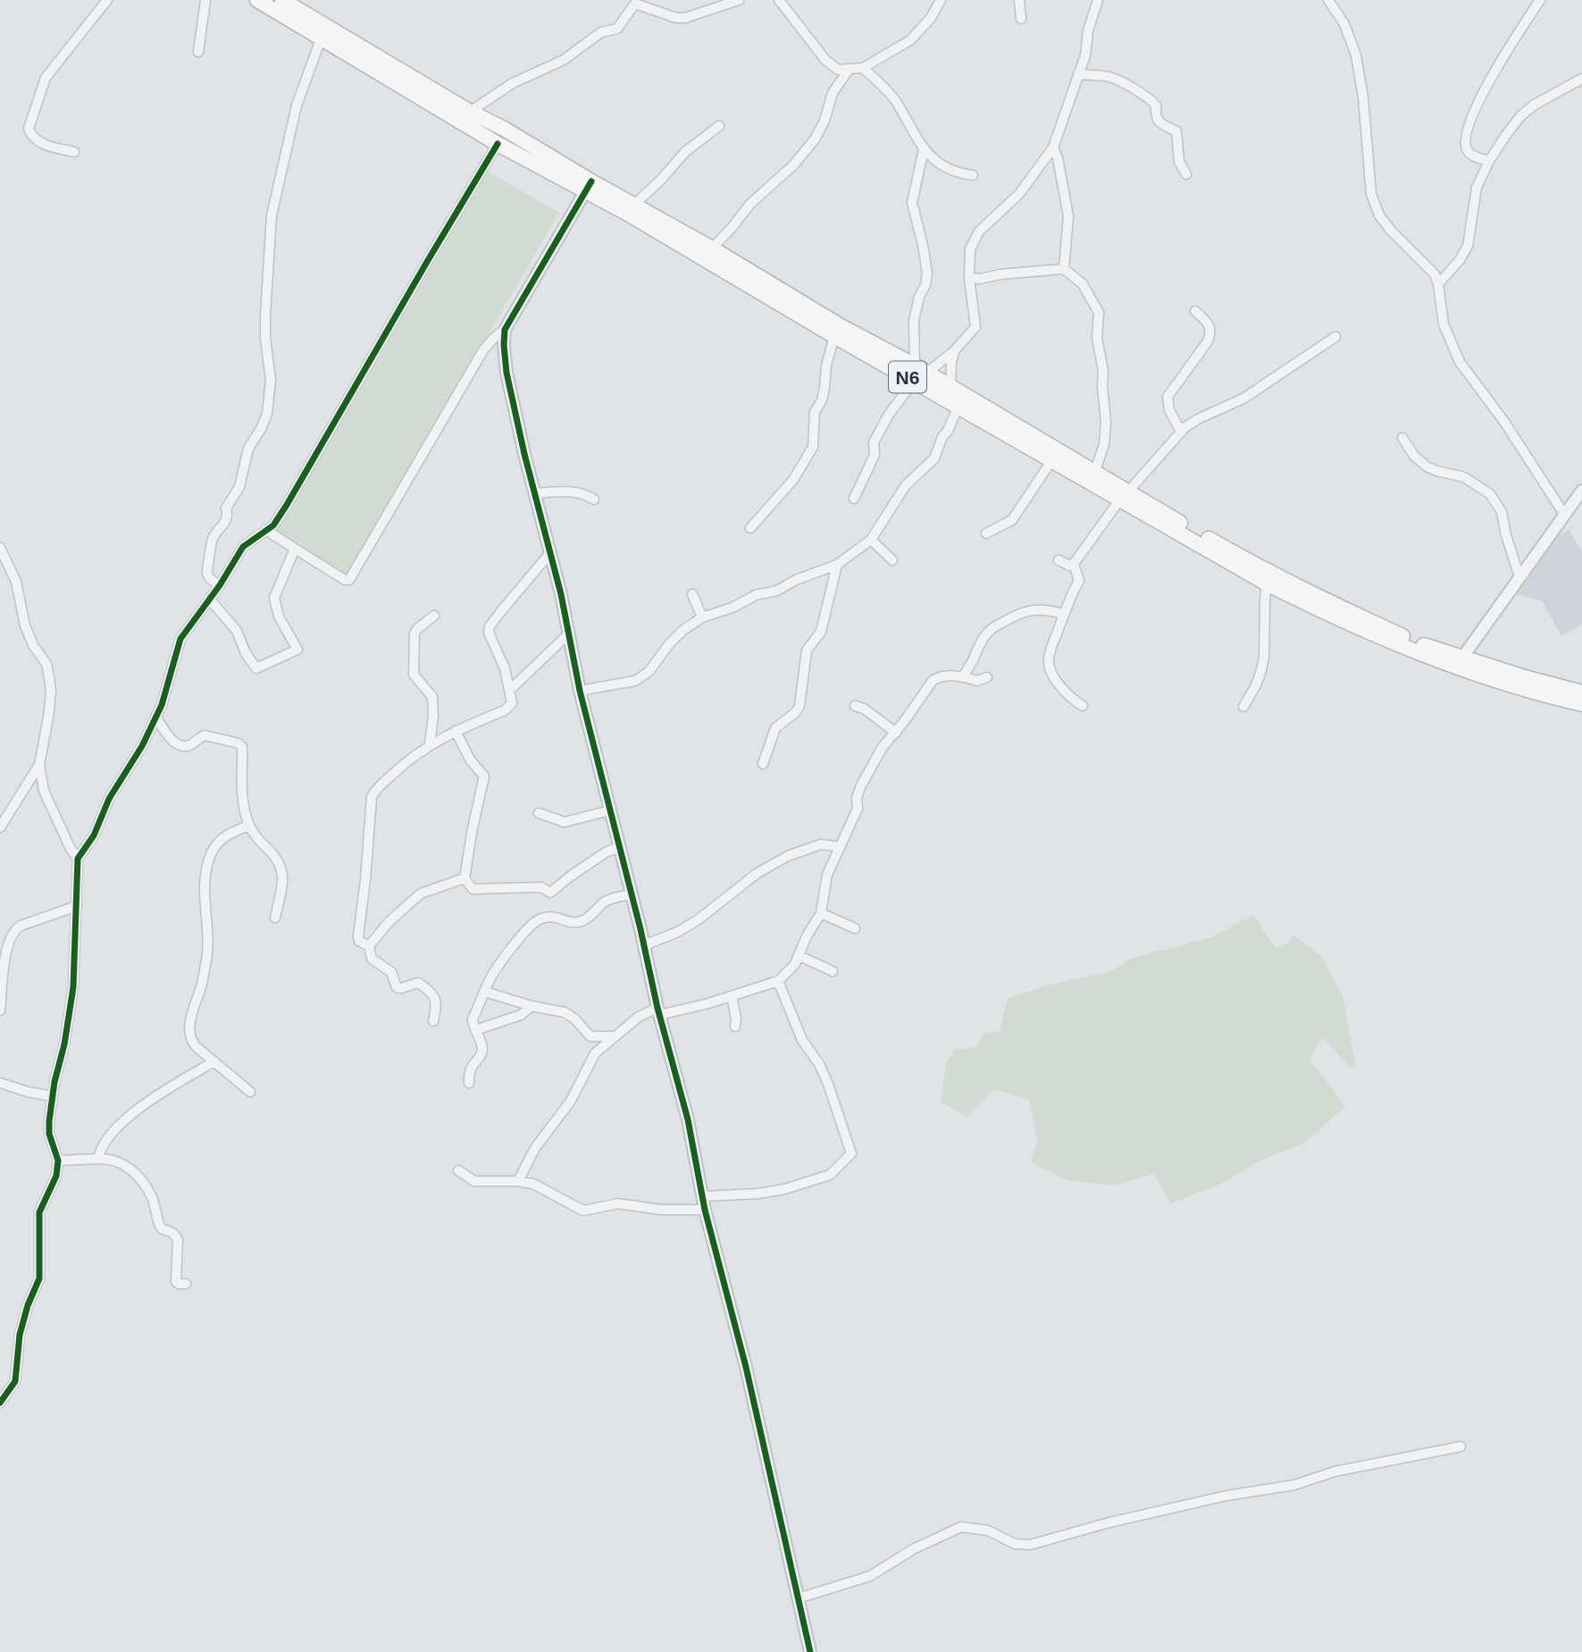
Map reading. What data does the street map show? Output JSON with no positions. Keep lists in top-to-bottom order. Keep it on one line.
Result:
{"streets":{"highway":["N6"]}}
